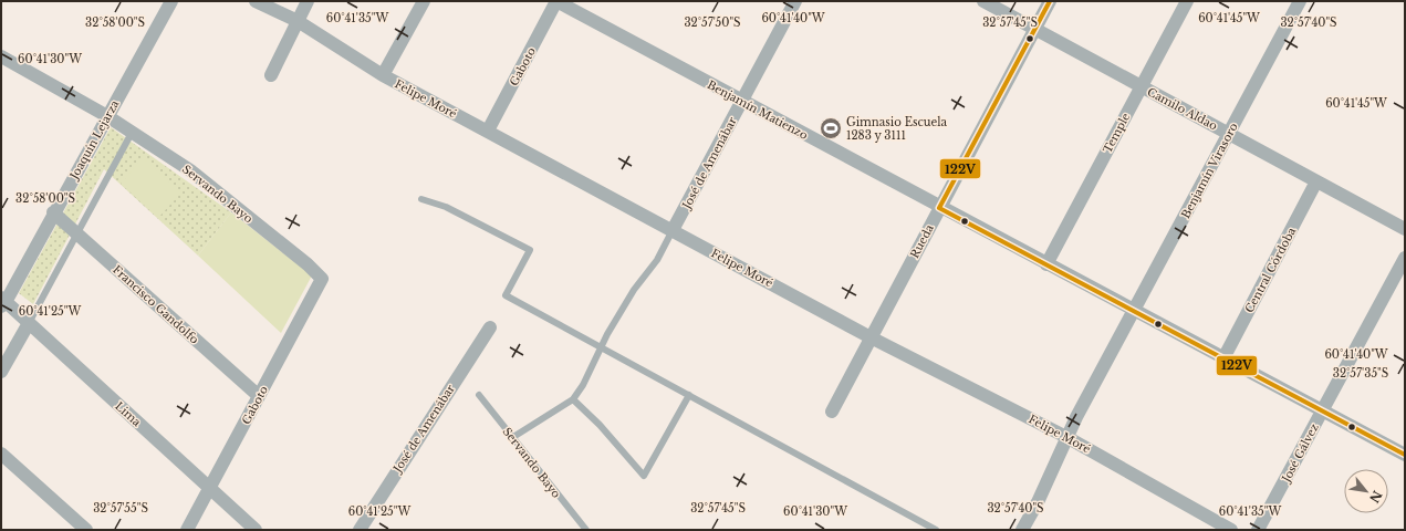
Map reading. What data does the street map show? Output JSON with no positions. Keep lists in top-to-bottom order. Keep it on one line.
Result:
{"streets":{"street":["Gaboto","Felipe Moré","Camilo Aldao","Benjamín Matienzo","Temple","Joaquín Lejarza","José de Amenábar","Benjamín Virasoro","Servando Bayo","Rueda","Central Córdoba","Francisco Gandolfo","Lima","José Gálvez"]},"crossings":[["Gaboto","Felipe Moré"],["Gaboto","Benjamín Matienzo"],["Gaboto","Servando Bayo"],["Gaboto","Francisco Gandolfo"],["Gaboto","Lima"],["Felipe Moré","José de Amenábar"],["Felipe Moré","Benjamín Virasoro"],["Felipe Moré","Rueda"],["Camilo Aldao","Temple"],["Camilo Aldao","Benjamín Virasoro"],["Camilo Aldao","Rueda"],["Camilo Aldao","Central Córdoba"],["Benjamín Matienzo","Temple"],["Benjamín Matienzo","José de Amenábar"],["Benjamín Matienzo","Benjamín Virasoro"],["Benjamín Matienzo","Rueda"],["Benjamín Matienzo","Central Córdoba"],["Benjamín Matienzo","José Gálvez"],["Joaquín Lejarza","Servando Bayo"],["Joaquín Lejarza","Francisco Gandolfo"],["Joaquín Lejarza","Lima"]],"places":{"sports":["Gimnasio Escuela 1283 y 3111"]},"lines":["transit line 122V"],"north":"bottom right","coordinates":["60°41'35\"W","60°41'40\"W","60°41'45\"W","32°58'00\"S","32°57'50\"S","32°57'45\"S","32°57'40\"S","60°41'30\"W","60°41'25\"W","32°57'35\"S","32°57'55\"S"]}
